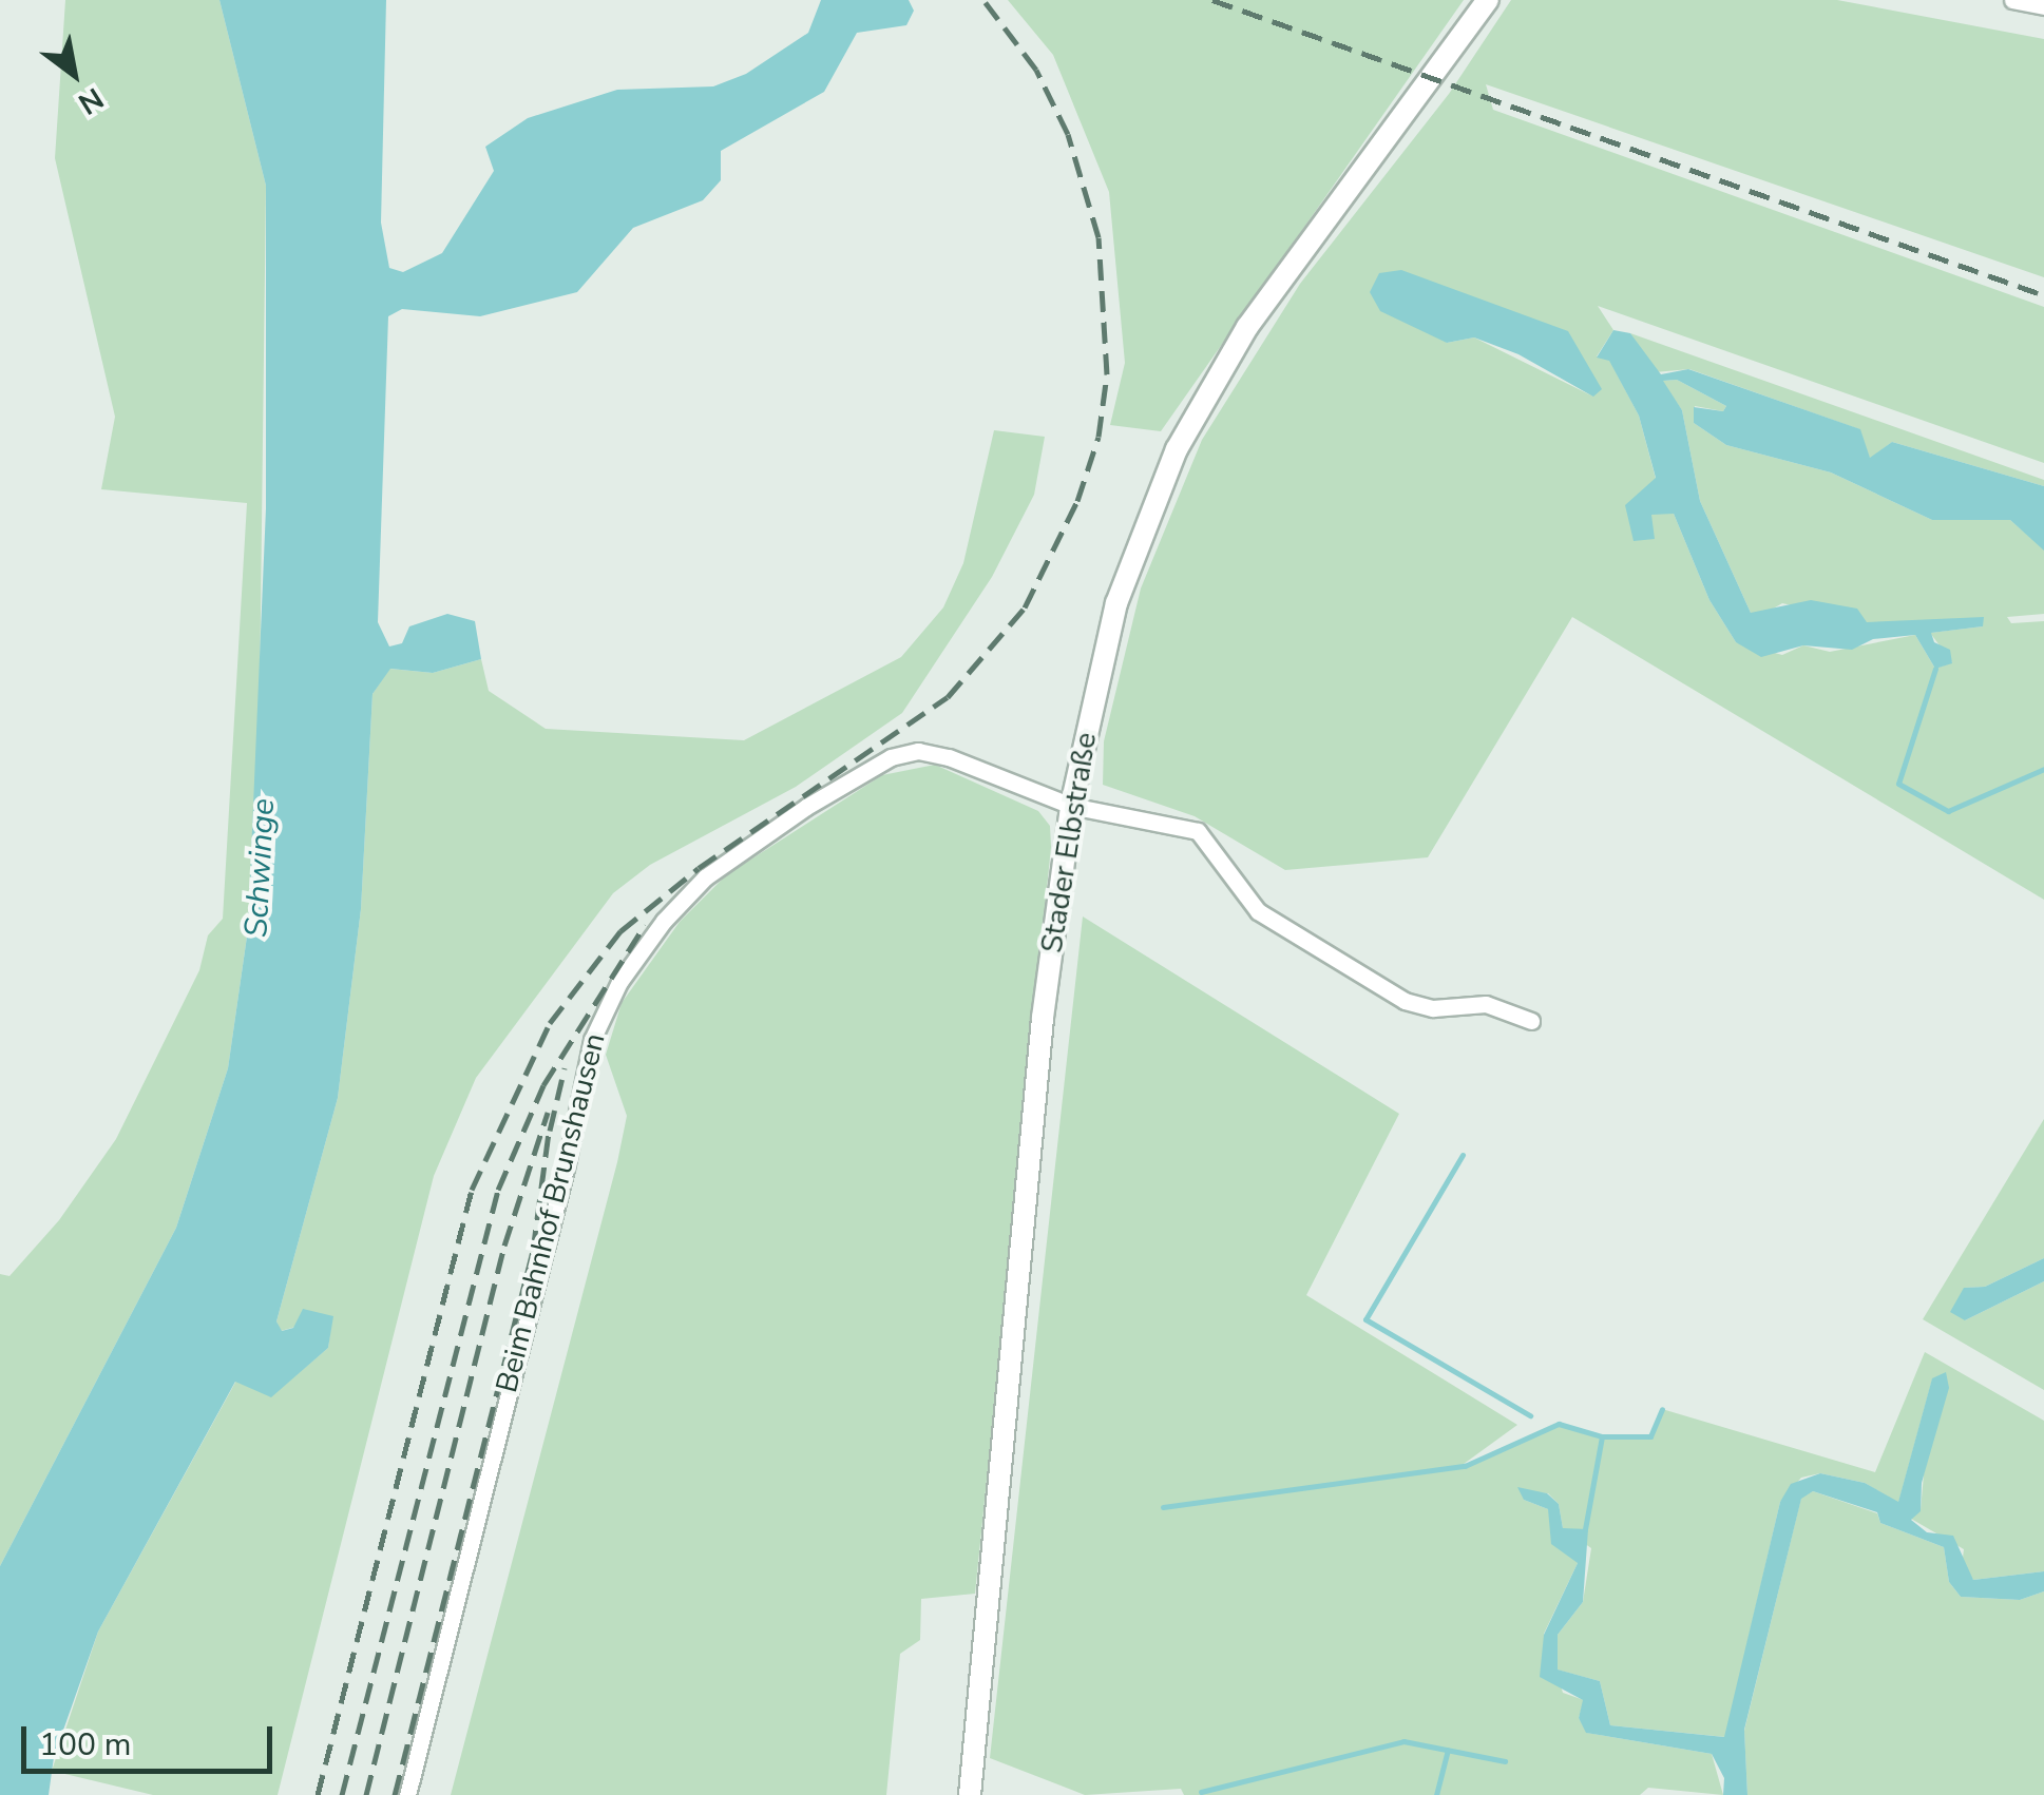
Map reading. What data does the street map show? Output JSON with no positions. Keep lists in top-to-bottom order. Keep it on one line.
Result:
{"streets":{"street":["Stader Elbstraße","Beim Bahnhof Brunshausen"]},"crossings":[["Stader Elbstraße","Beim Bahnhof Brunshausen"]],"water":["Schwinge"],"scale_bar":"100 m","north":"bottom right"}
